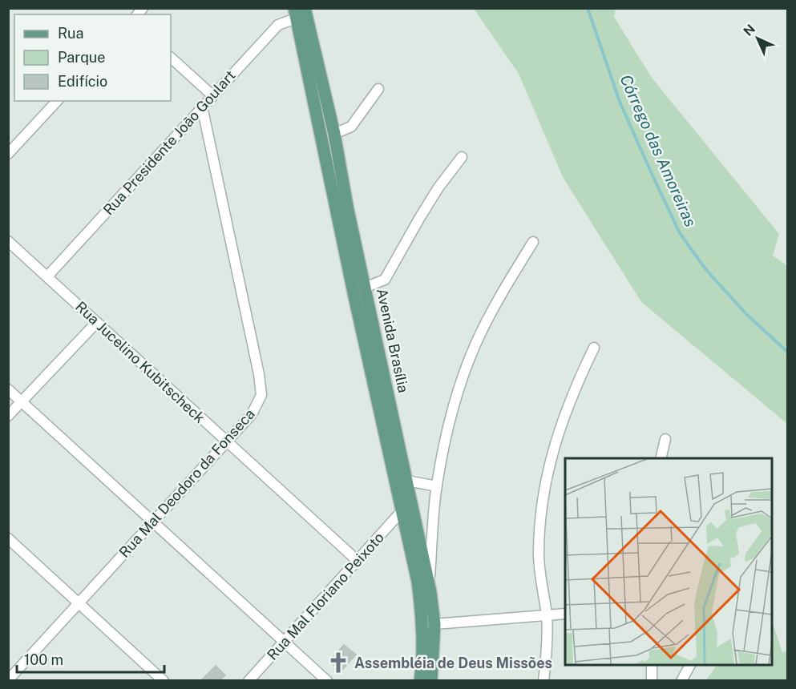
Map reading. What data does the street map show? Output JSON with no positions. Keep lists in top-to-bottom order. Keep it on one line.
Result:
{"streets":{"main road":["Avenida Brasília"],"street":["Rua Presidente João Goulart","Rua Jucelino Kubitscheck","Rua Mal Deodoro da Fonseca","Rua Mal Floriano Peixoto"]},"crossings":[["Rua Presidente João Goulart","Avenida Brasília"],["Rua Presidente João Goulart","Rua Jucelino Kubitscheck"],["Rua Presidente João Goulart","Rua Mal Deodoro da Fonseca"],["Avenida Brasília","Rua Mal Floriano Peixoto"],["Rua Jucelino Kubitscheck","Rua Mal Deodoro da Fonseca"],["Rua Jucelino Kubitscheck","Rua Mal Floriano Peixoto"]],"water":["Córrego das Amoreiras"],"places":{"church":["Assembléia de Deus Missões"]},"legend":["Rua","Parque","Edifício"],"scale_bar":"100 m","north":"top left"}
